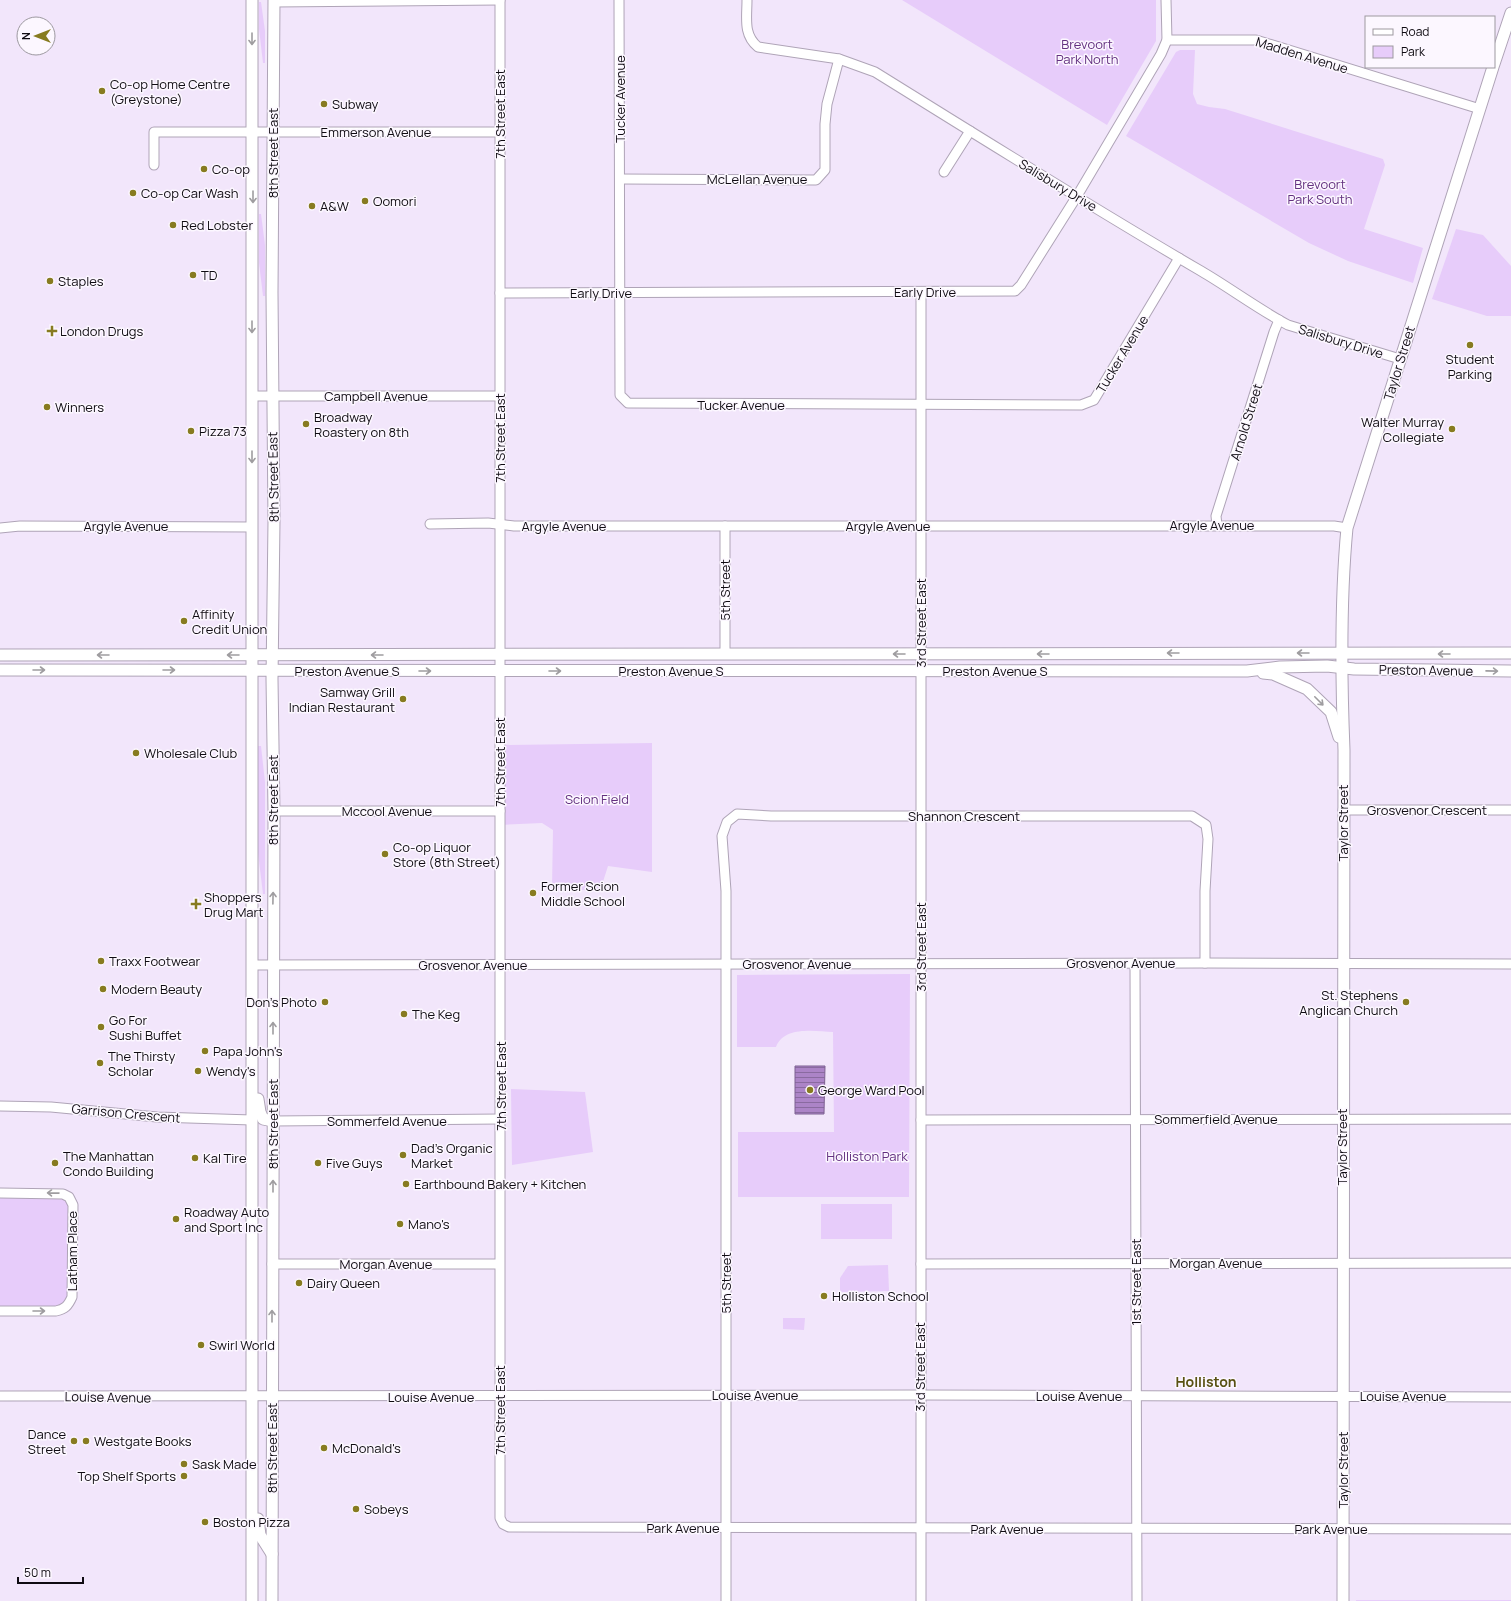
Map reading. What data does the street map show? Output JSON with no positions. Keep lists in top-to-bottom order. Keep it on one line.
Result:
{"streets":{"main road":["8th Street East","Taylor Street","Preston Avenue","Preston Avenue S"],"street":["Madden Avenue","Tucker Avenue","7th Street East","Emmerson Avenue","McLellan Avenue","Salisbury Drive","Early Drive","Campbell Avenue","Arnold Street","Argyle Avenue","5th Street","3rd Street East","Grosvenor Crescent","Mccool Avenue","Shannon Crescent","Grosvenor Avenue","Garrison Crescent","Sommerfield Avenue","Sommerfeld Avenue","Latham Place","Morgan Avenue","1st Street East","Louise Avenue","Park Avenue"]},"crossings":[["Madden Avenue","Early Drive"],["Madden Avenue","Taylor Street"],["Tucker Avenue","McLellan Avenue"],["Tucker Avenue","Salisbury Drive"],["Tucker Avenue","Early Drive"],["Tucker Avenue","3rd Street East"],["7th Street East","Emmerson Avenue"],["7th Street East","Early Drive"],["7th Street East","Campbell Avenue"],["7th Street East","Argyle Avenue"],["7th Street East","Preston Avenue S"],["7th Street East","Mccool Avenue"],["7th Street East","Grosvenor Avenue"],["7th Street East","Sommerfeld Avenue"],["7th Street East","Morgan Avenue"],["7th Street East","Louise Avenue"],["7th Street East","Park Avenue"],["Emmerson Avenue","8th Street East"],["8th Street East","Campbell Avenue"],["8th Street East","Argyle Avenue"],["8th Street East","Preston Avenue S"],["8th Street East","Mccool Avenue"],["8th Street East","Grosvenor Avenue"],["8th Street East","Garrison Crescent"],["8th Street East","Sommerfeld Avenue"],["8th Street East","Morgan Avenue"],["8th Street East","Louise Avenue"],["McLellan Avenue","Salisbury Drive"],["Salisbury Drive","Early Drive"],["Salisbury Drive","Taylor Street"],["Salisbury Drive","Arnold Street"],["Early Drive","3rd Street East"],["Taylor Street","Argyle Avenue"],["Taylor Street","Preston Avenue"],["Taylor Street","Preston Avenue S"],["Taylor Street","Grosvenor Crescent"],["Taylor Street","Grosvenor Avenue"],["Taylor Street","Sommerfield Avenue"],["Taylor Street","Morgan Avenue"],["Taylor Street","Louise Avenue"],["Taylor Street","Park Avenue"],["Arnold Street","Argyle Avenue"],["Argyle Avenue","5th Street"],["Argyle Avenue","3rd Street East"],["5th Street","Preston Avenue S"],["5th Street","Shannon Crescent"],["5th Street","Grosvenor Avenue"],["5th Street","Louise Avenue"],["5th Street","Park Avenue"],["3rd Street East","Preston Avenue S"],["3rd Street East","Shannon Crescent"],["3rd Street East","Grosvenor Avenue"],["3rd Street East","Sommerfield Avenue"],["3rd Street East","Morgan Avenue"],["3rd Street East","Louise Avenue"],["3rd Street East","Park Avenue"],["Preston Avenue","Preston Avenue S"],["Shannon Crescent","Grosvenor Avenue"],["Grosvenor Avenue","1st Street East"],["Sommerfield Avenue","1st Street East"],["Morgan Avenue","1st Street East"],["1st Street East","Louise Avenue"],["1st Street East","Park Avenue"]],"districts":["Holliston"],"parks":["Brevoort Park North","Brevoort Park South","Scion Field","Holliston Park"],"places":{"other":["Co-op Home Centre (Greystone)","Subway","Co-op","Co-op Car Wash","Oomori","A&W","Red Lobster","TD","Staples","Student Parking","Winners","Broadway Roastery on 8th","Walter Murray Collegiate","Pizza 73","Affinity Credit Union","Samway Grill Indian Restaurant","Wholesale Club","Co-op Liquor Store (8th Street)","Former Scion Middle School","Traxx Footwear","Modern Beauty","Don's Photo","St. Stephens Anglican Church","The Keg","Go For Sushi Buffet","Papa John's","The Thirsty Scholar","Wendy's","George Ward Pool","Dad's Organic Market","Kal Tire","The Manhattan Condo Building","Five Guys","Earthbound Bakery + Kitchen","Roadway Auto and Sport Inc","Mano's","Dairy Queen","Holliston School","Swirl World","Dance Street","Westgate Books","McDonald's","Sask Made","Top Shelf Sports","Sobeys","Boston Pizza"],"health":["London Drugs","Shoppers Drug Mart"]},"legend":["Road","Park"],"scale_bar":"50 m","north":"left"}
